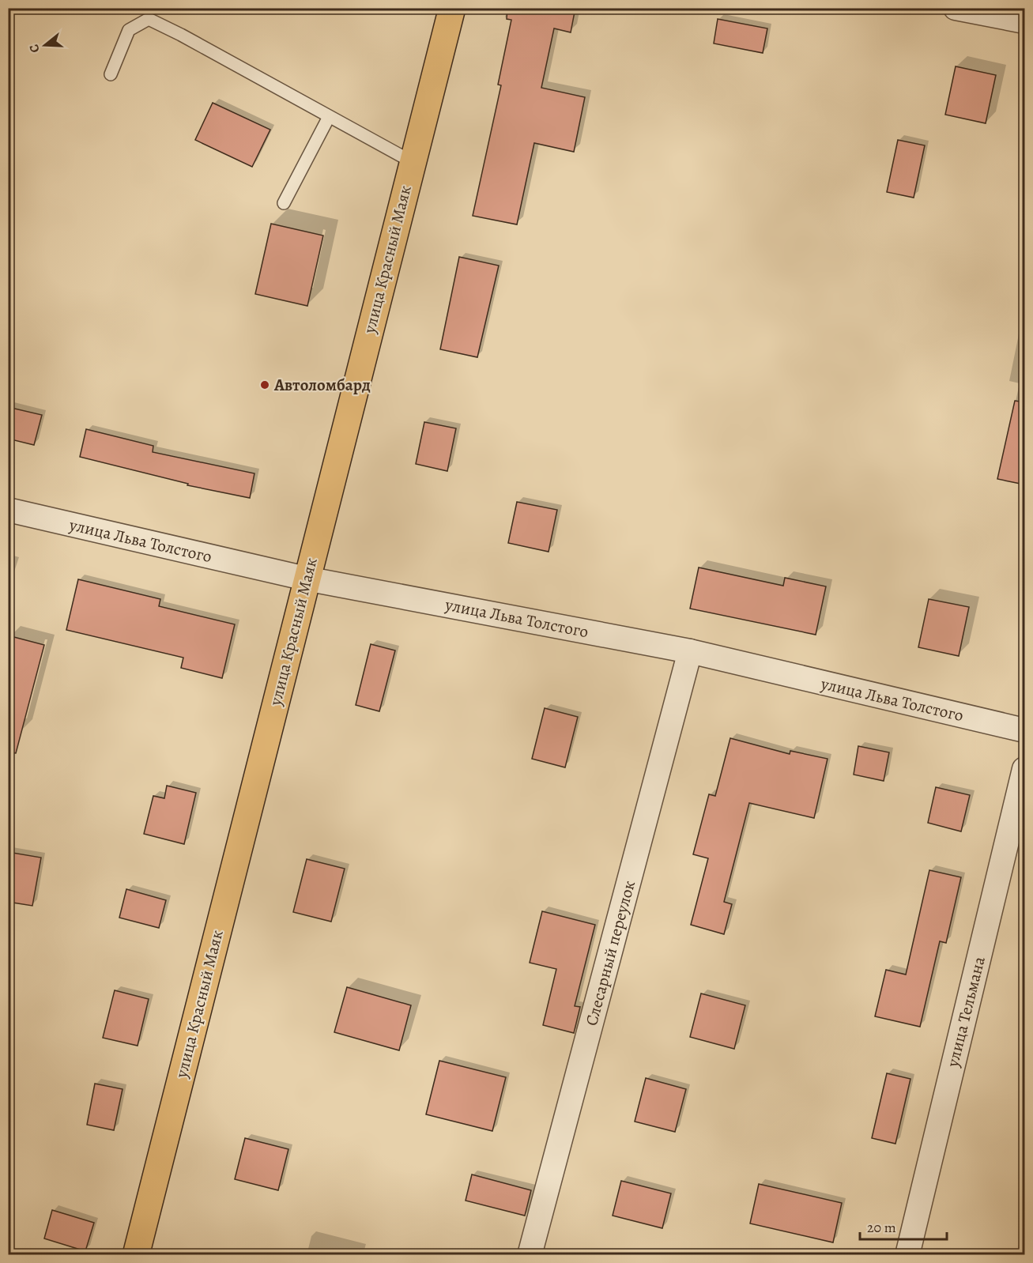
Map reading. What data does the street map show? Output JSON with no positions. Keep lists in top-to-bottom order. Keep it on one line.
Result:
{"streets":{"main road":["улица Красный Маяк"],"street":["улица Льва Толстого","Слесарный переулок","улица Тельмана"]},"crossings":[["улица Красный Маяк","улица Льва Толстого"],["улица Льва Толстого","Слесарный переулок"]],"places":["Автоломбард"],"scale_bar":"20 m","north":"left"}
